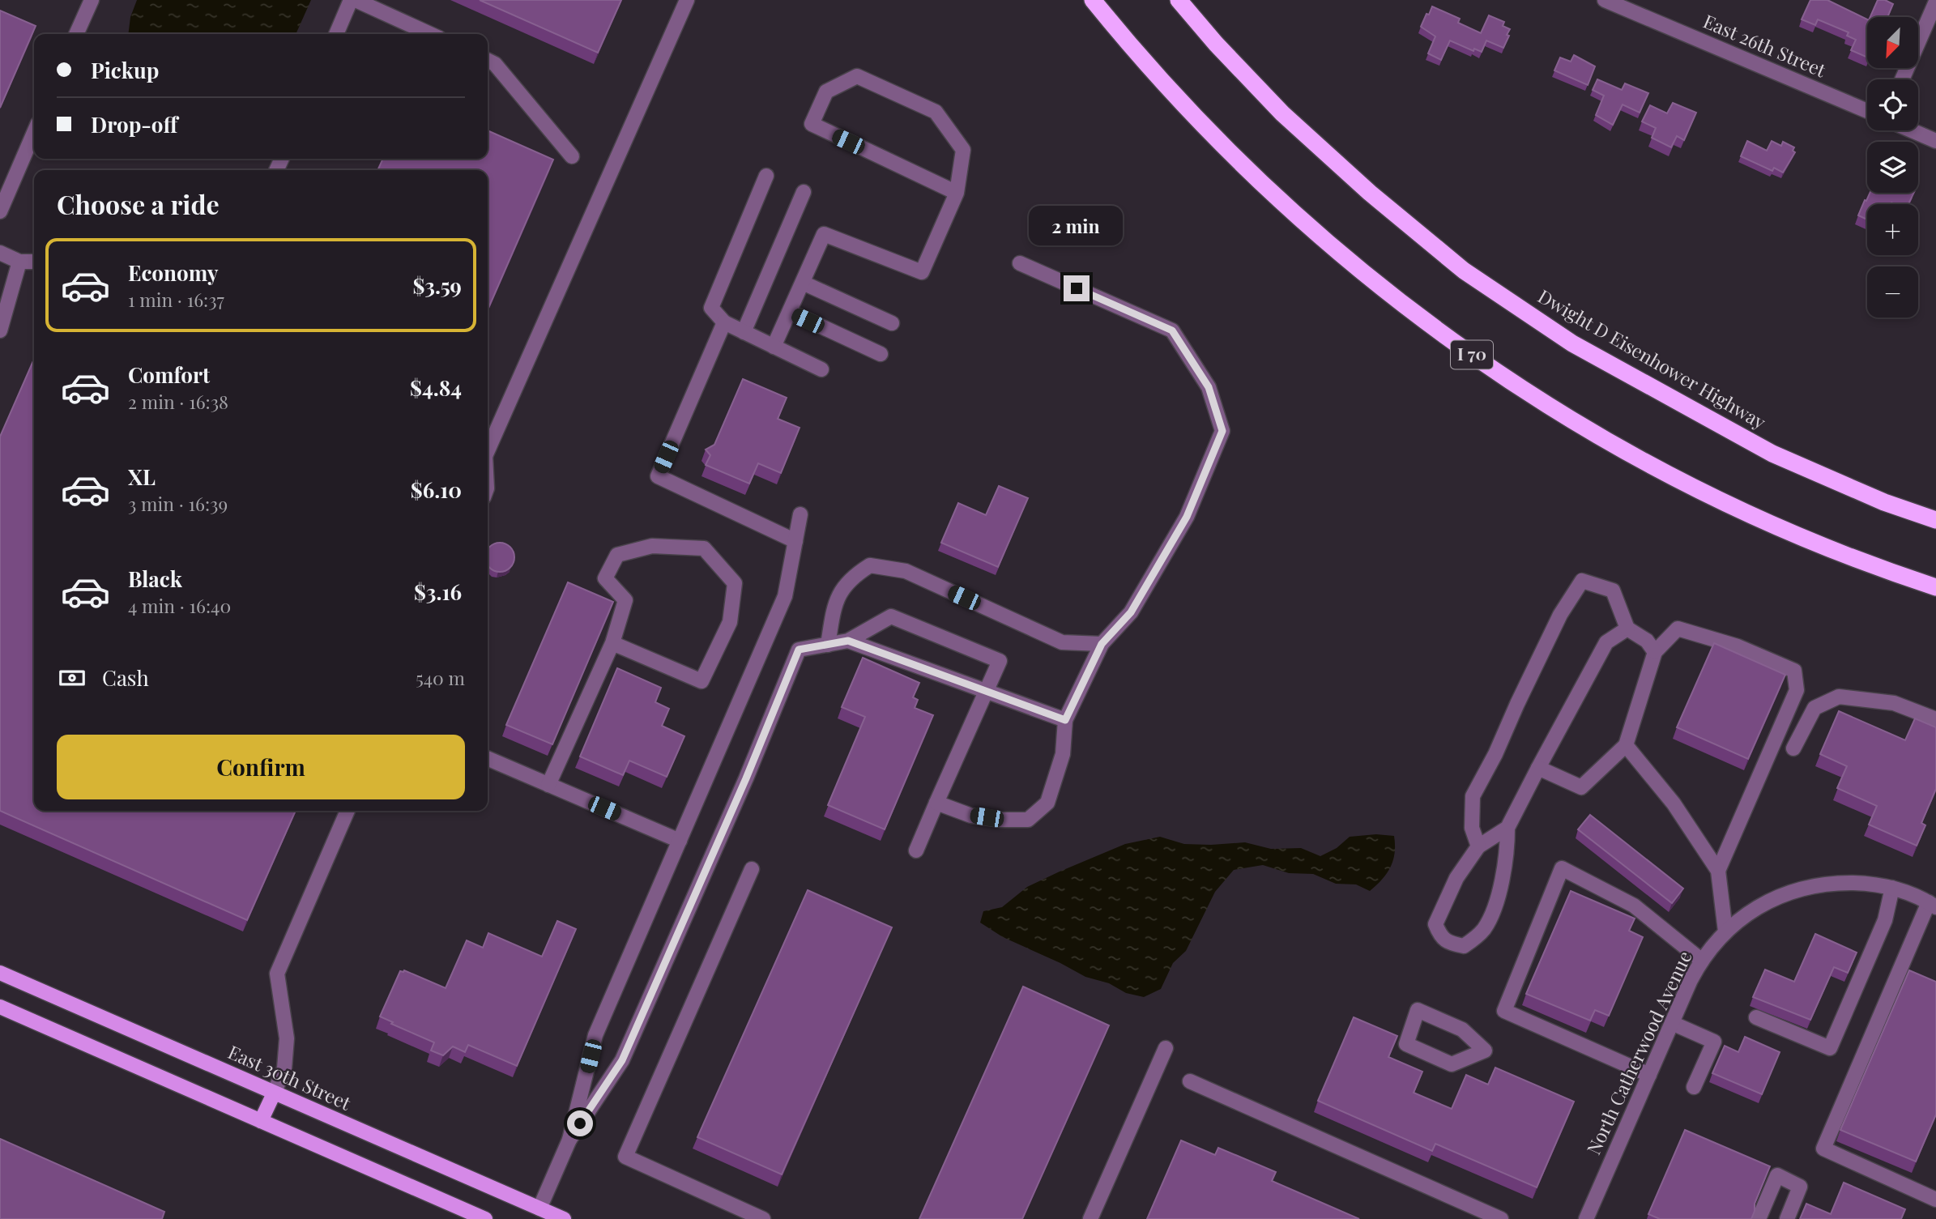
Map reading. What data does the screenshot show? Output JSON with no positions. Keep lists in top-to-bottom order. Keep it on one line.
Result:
{"streets":{"highway":["I 70","Dwight D Eisenhower Highway"],"main road":["East 30th Street"],"street":["East 26th Street","North Catherwood Avenue"]},"north":"bottom left","page":{"map_buttons":["+","−"],"banner":["Pickup","Drop-off"],"heading":"Choose a ride","bubble":"2 min","list":[{"name":"Economy","note":"1 min · 16:37","value":"$3.59"},{"name":"Comfort","note":"2 min · 16:38","value":"$4.84"},{"name":"XL","note":"3 min · 16:39","value":"$6.10"},{"name":"Black","note":"4 min · 16:40","value":"$3.16"}],"pay":["Cash","540 m"],"buttons":"Confirm"}}
